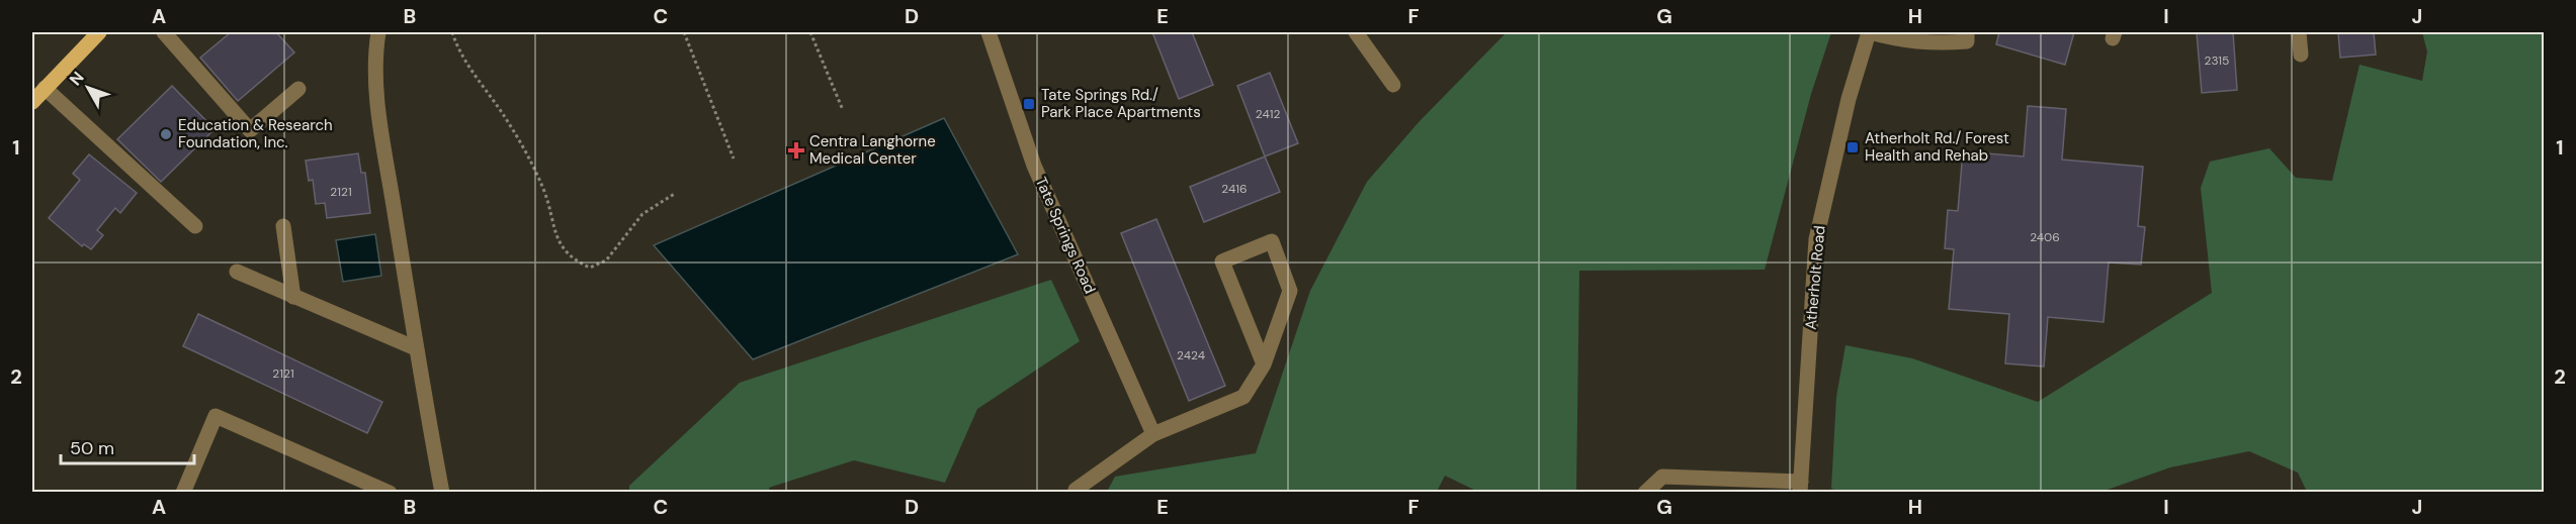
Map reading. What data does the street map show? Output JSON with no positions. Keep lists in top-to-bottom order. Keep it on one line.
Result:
{"streets":{"street":["Tate Springs Road","Atherholt Road"]},"places":{"transit":["Tate Springs Rd./ Park Place Apartments","Atherholt Rd./ Forest Health and Rehab"],"other":["Education & Research Foundation, Inc."],"health":["Centra Langhorne Medical Center"]},"house_numbers":["2315","2412","2416","2121","2406","2424","2121"],"scale_bar":"50 m","north":"top left","grid":{"columns":["A","B","C","D","E","F","G","H","I","J"],"rows":["1","2"]}}
